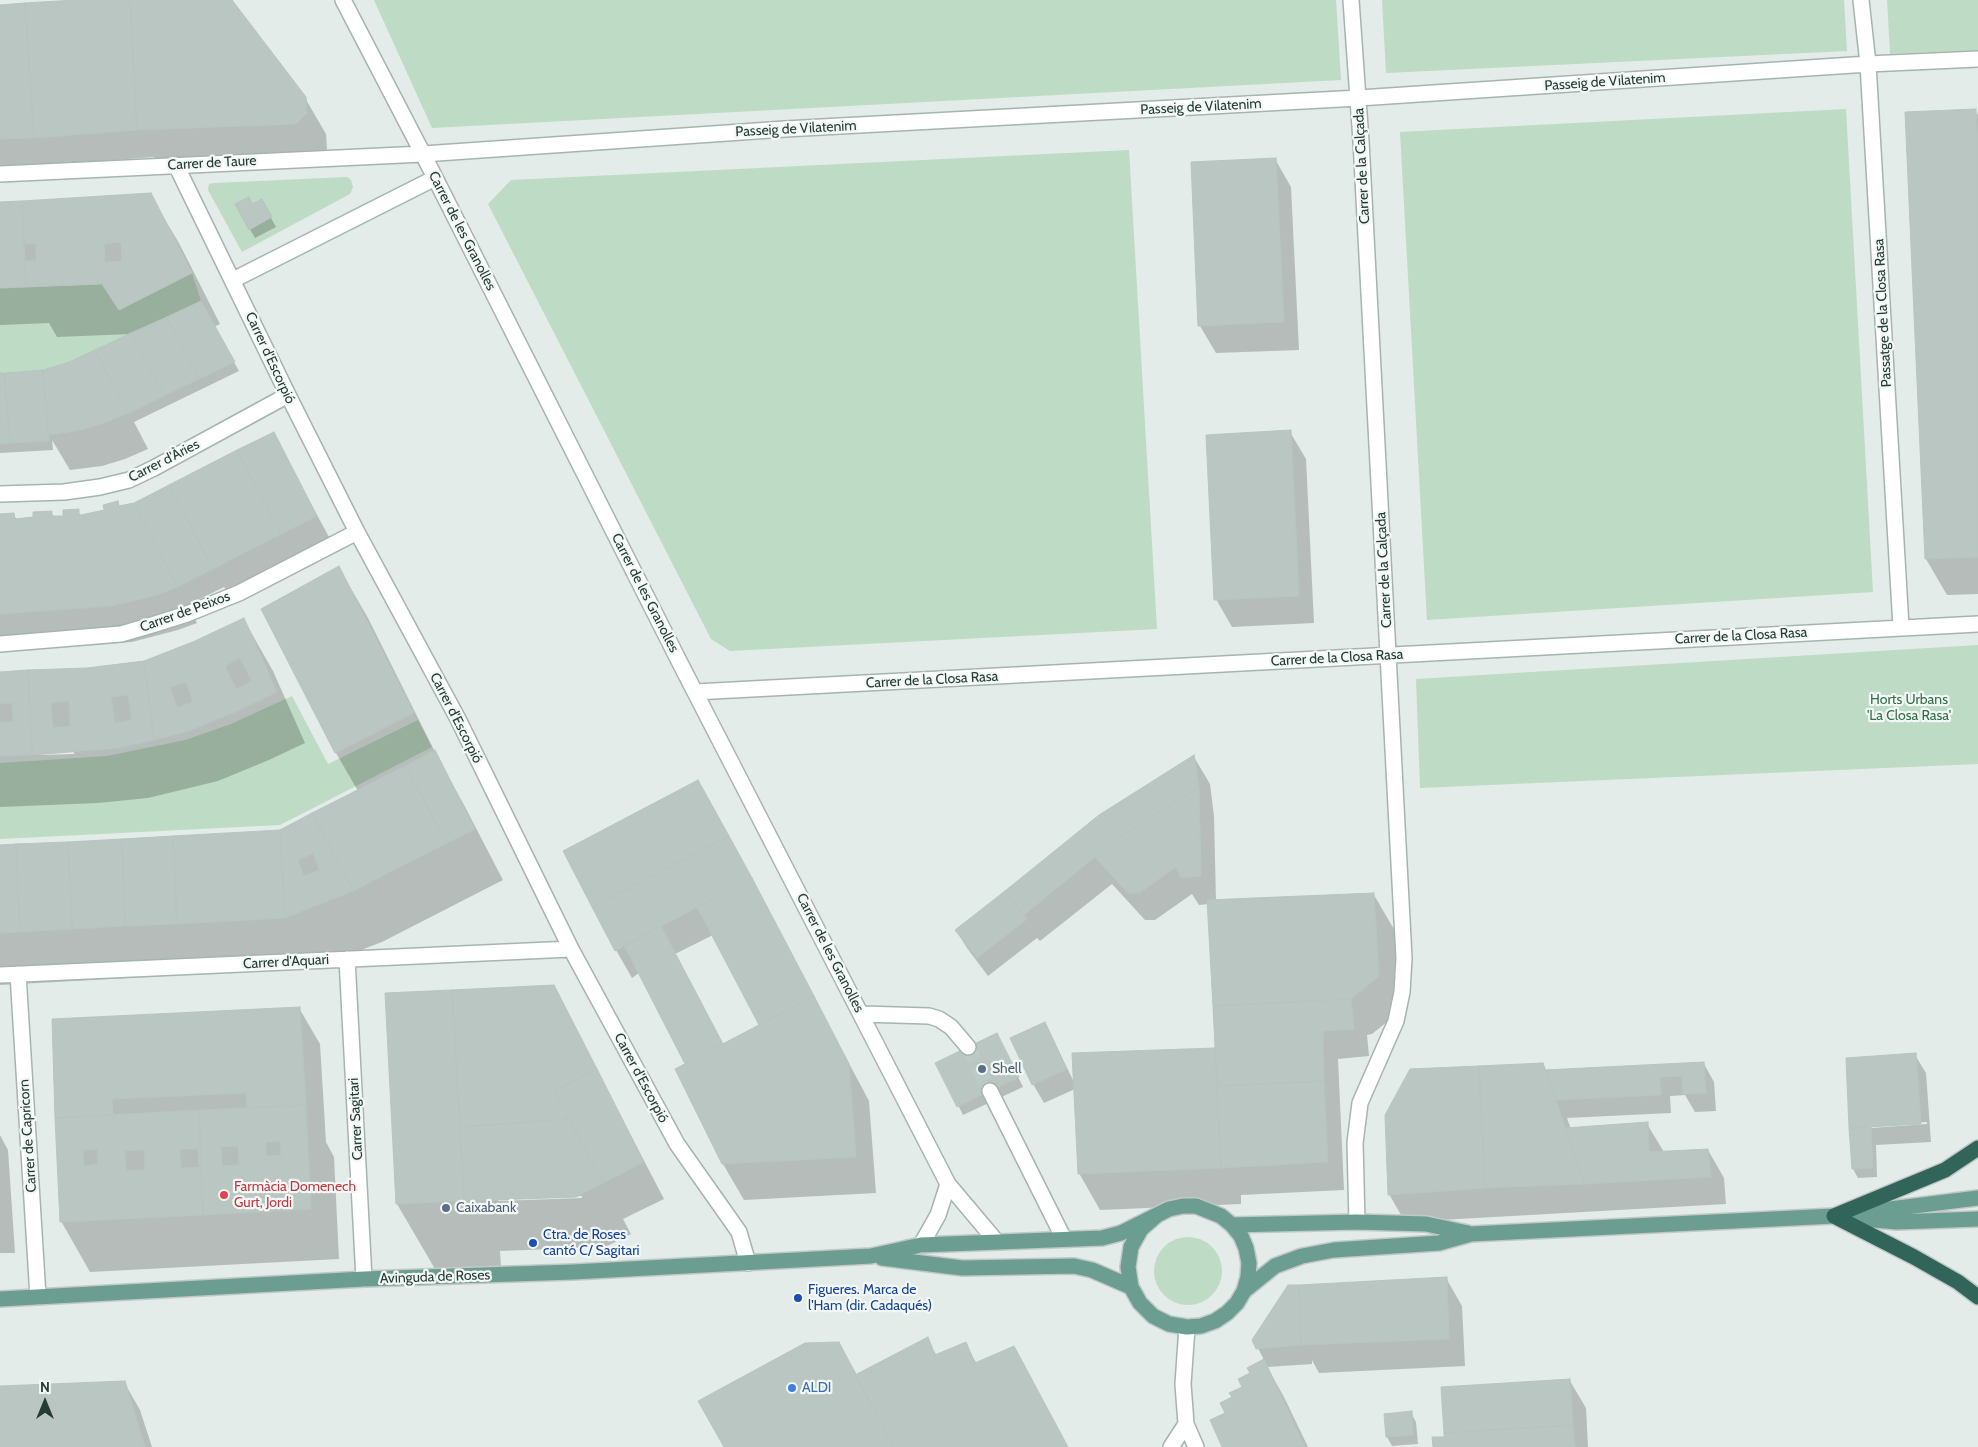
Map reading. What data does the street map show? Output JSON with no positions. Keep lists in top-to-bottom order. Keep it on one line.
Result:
{"streets":{"main road":["Avinguda de Roses"],"street":["Passeig de Vilatenim","Carrer de Taure","Carrer de la Calçada","Carrer de les Granolles","Passatge de la Closa Rasa","Carrer d'Escorpió","Carrer d'Àries","Carrer de Peixos","Carrer de la Closa Rasa","Carrer d'Aquari","Carrer Sagitari","Carrer de Capricorn"]},"crossings":[["Passeig de Vilatenim","Carrer de Taure"],["Passeig de Vilatenim","Carrer de la Calçada"],["Passeig de Vilatenim","Carrer de les Granolles"],["Passeig de Vilatenim","Passatge de la Closa Rasa"],["Carrer de Taure","Carrer de les Granolles"],["Carrer de Taure","Carrer d'Escorpió"],["Carrer de la Calçada","Carrer de la Closa Rasa"],["Carrer de les Granolles","Carrer de la Closa Rasa"],["Passatge de la Closa Rasa","Carrer de la Closa Rasa"],["Carrer d'Escorpió","Carrer d'Àries"],["Carrer d'Escorpió","Carrer de Peixos"],["Carrer d'Escorpió","Carrer d'Aquari"],["Carrer d'Escorpió","Avinguda de Roses"],["Carrer d'Aquari","Carrer Sagitari"],["Carrer d'Aquari","Carrer de Capricorn"],["Carrer Sagitari","Avinguda de Roses"],["Carrer de Capricorn","Avinguda de Roses"]],"parks":["Horts Urbans 'La Closa Rasa'"],"places":["Shell","Farmàcia Domenech Gurt, Jordi","Caixabank","Ctra. de Roses cantó C/ Sagitari","Figueres. Marca de l'Ham (dir. Cadaqués)","ALDI"],"north":"top"}
